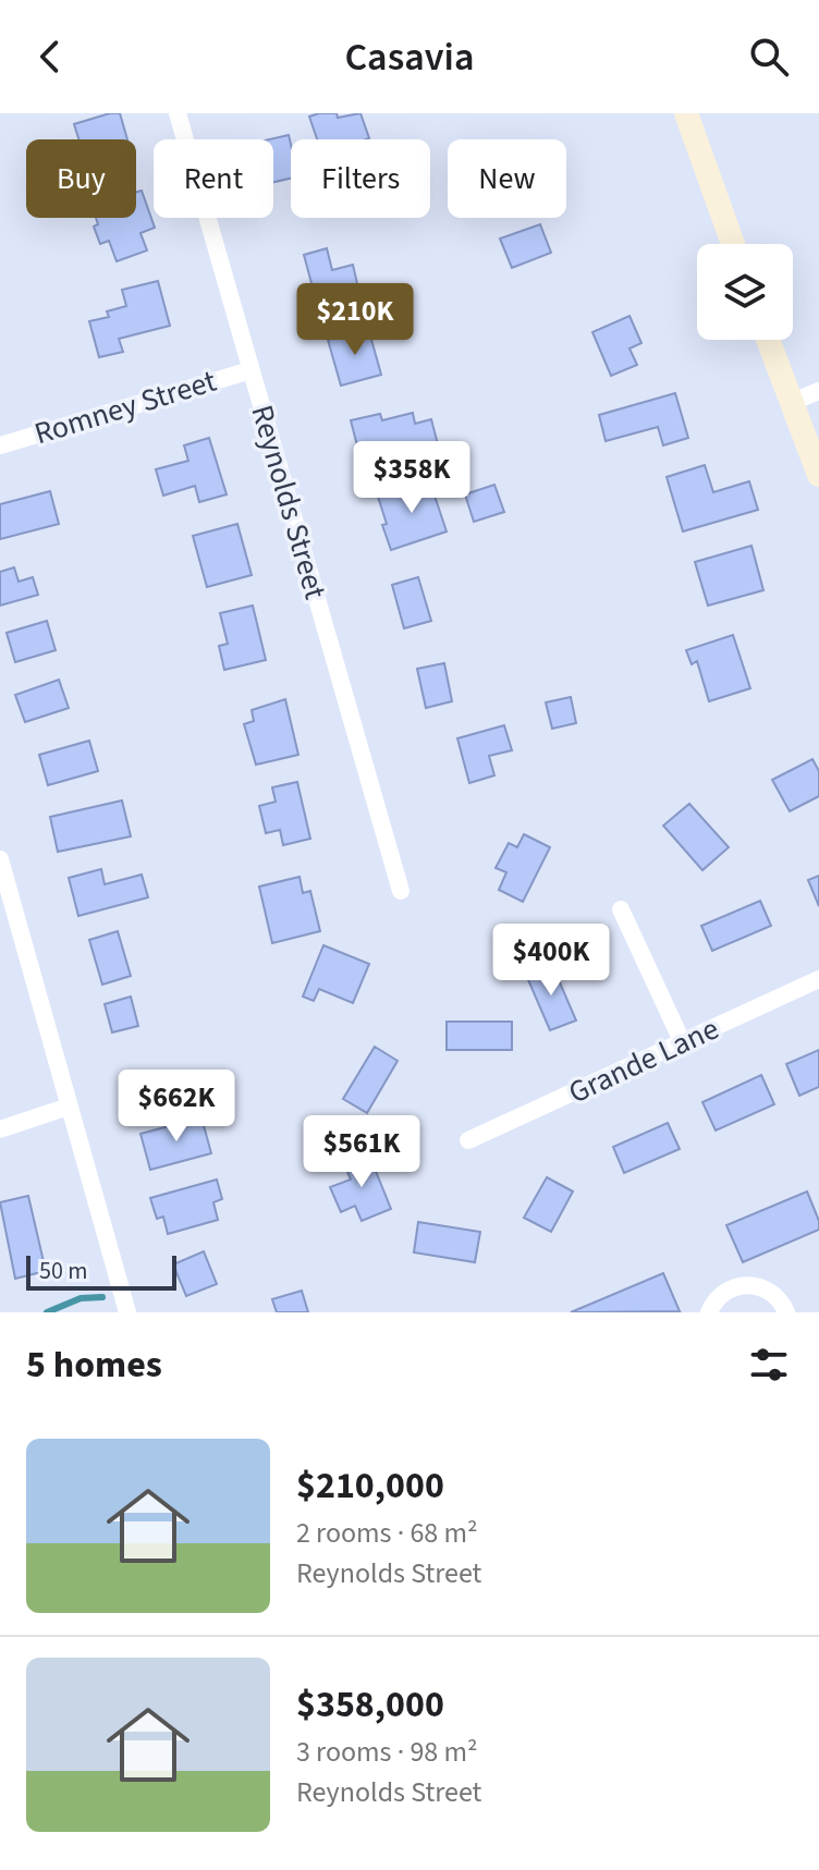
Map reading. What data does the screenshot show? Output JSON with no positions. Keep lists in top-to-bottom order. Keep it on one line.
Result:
{"streets":{"street":["Romney Street","Reynolds Street","Grande Lane"]},"crossings":[["Romney Street","Reynolds Street"]],"scale_bar":"50 m","page":{"header":"Casavia","chip":["Buy","Rent","Filters","New"],"price":["$210K","$358K","$400K","$662K","$561K"],"scale":"50 m","heading":"5 homes","list":[{"name":"$210,000","note":"2 rooms · 68 m² · Reynolds Street"},{"name":"$358,000","note":"3 rooms · 98 m² · Reynolds Street"}]}}
